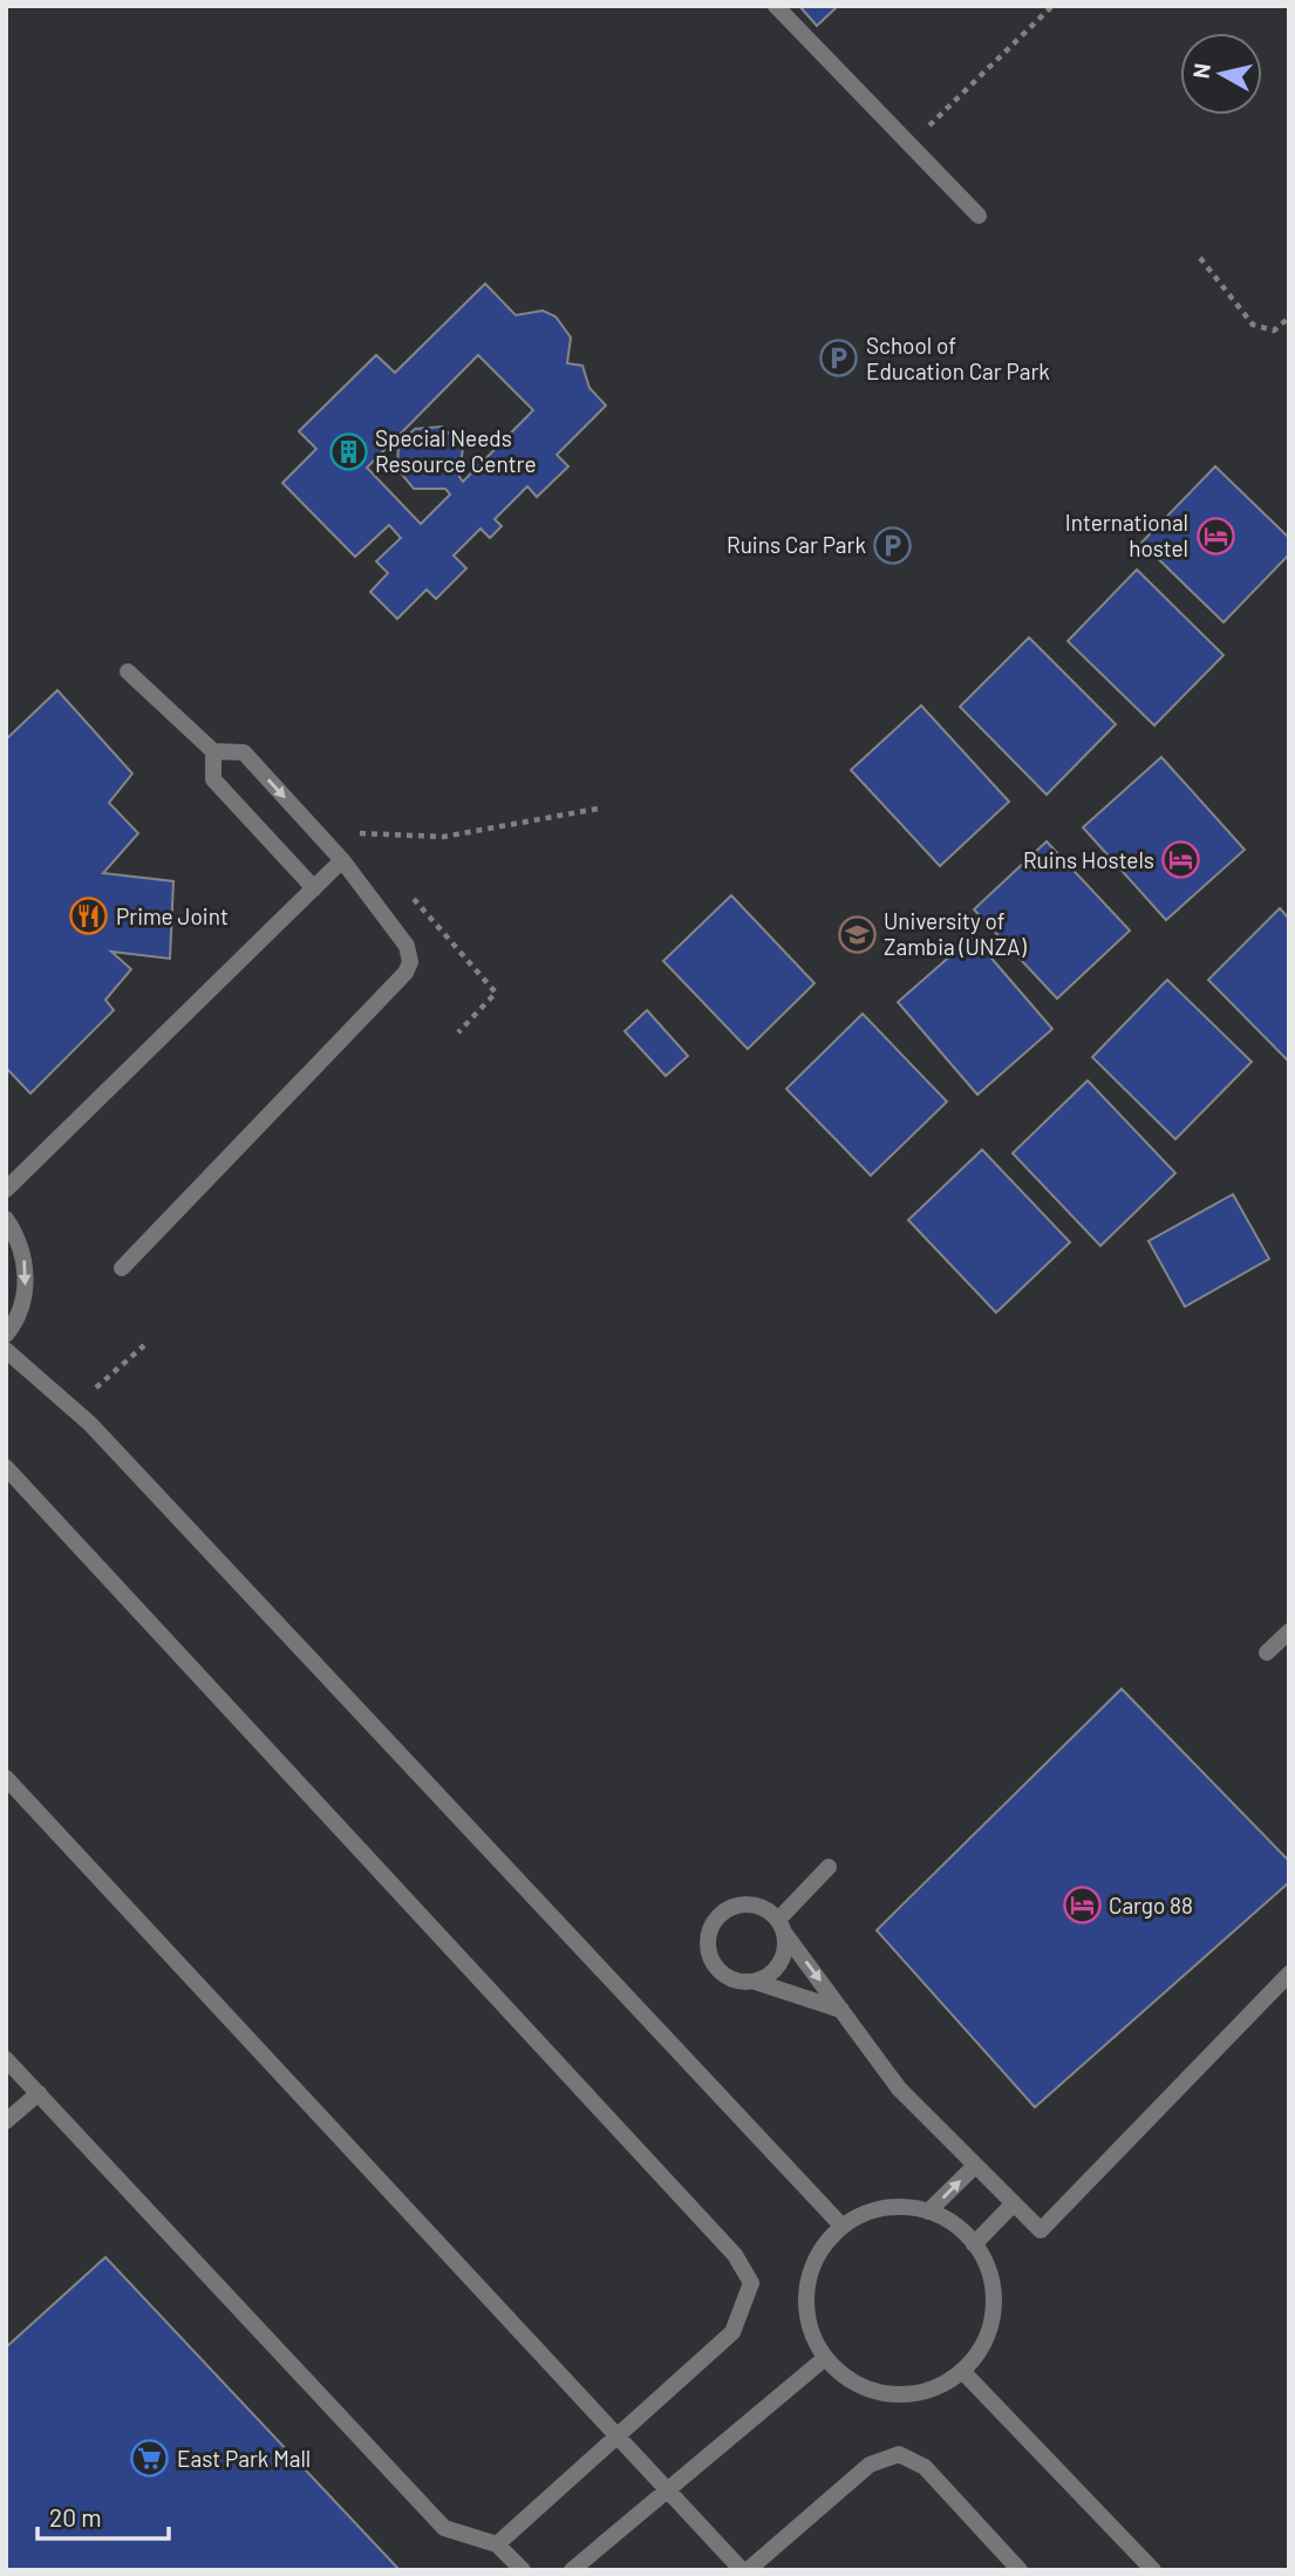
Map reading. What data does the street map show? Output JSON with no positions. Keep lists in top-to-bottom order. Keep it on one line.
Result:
{"places":{"parking":["School of Education Car Park","Ruins Car Park"],"building":["Special Needs Resource Centre"],"hotel":["International hostel","Ruins Hostels","Cargo 88"],"restaurant":["Prime Joint"],"school or university":["University of Zambia (UNZA)"],"supermarket":["East Park Mall"]},"scale_bar":"20 m","north":"left"}
